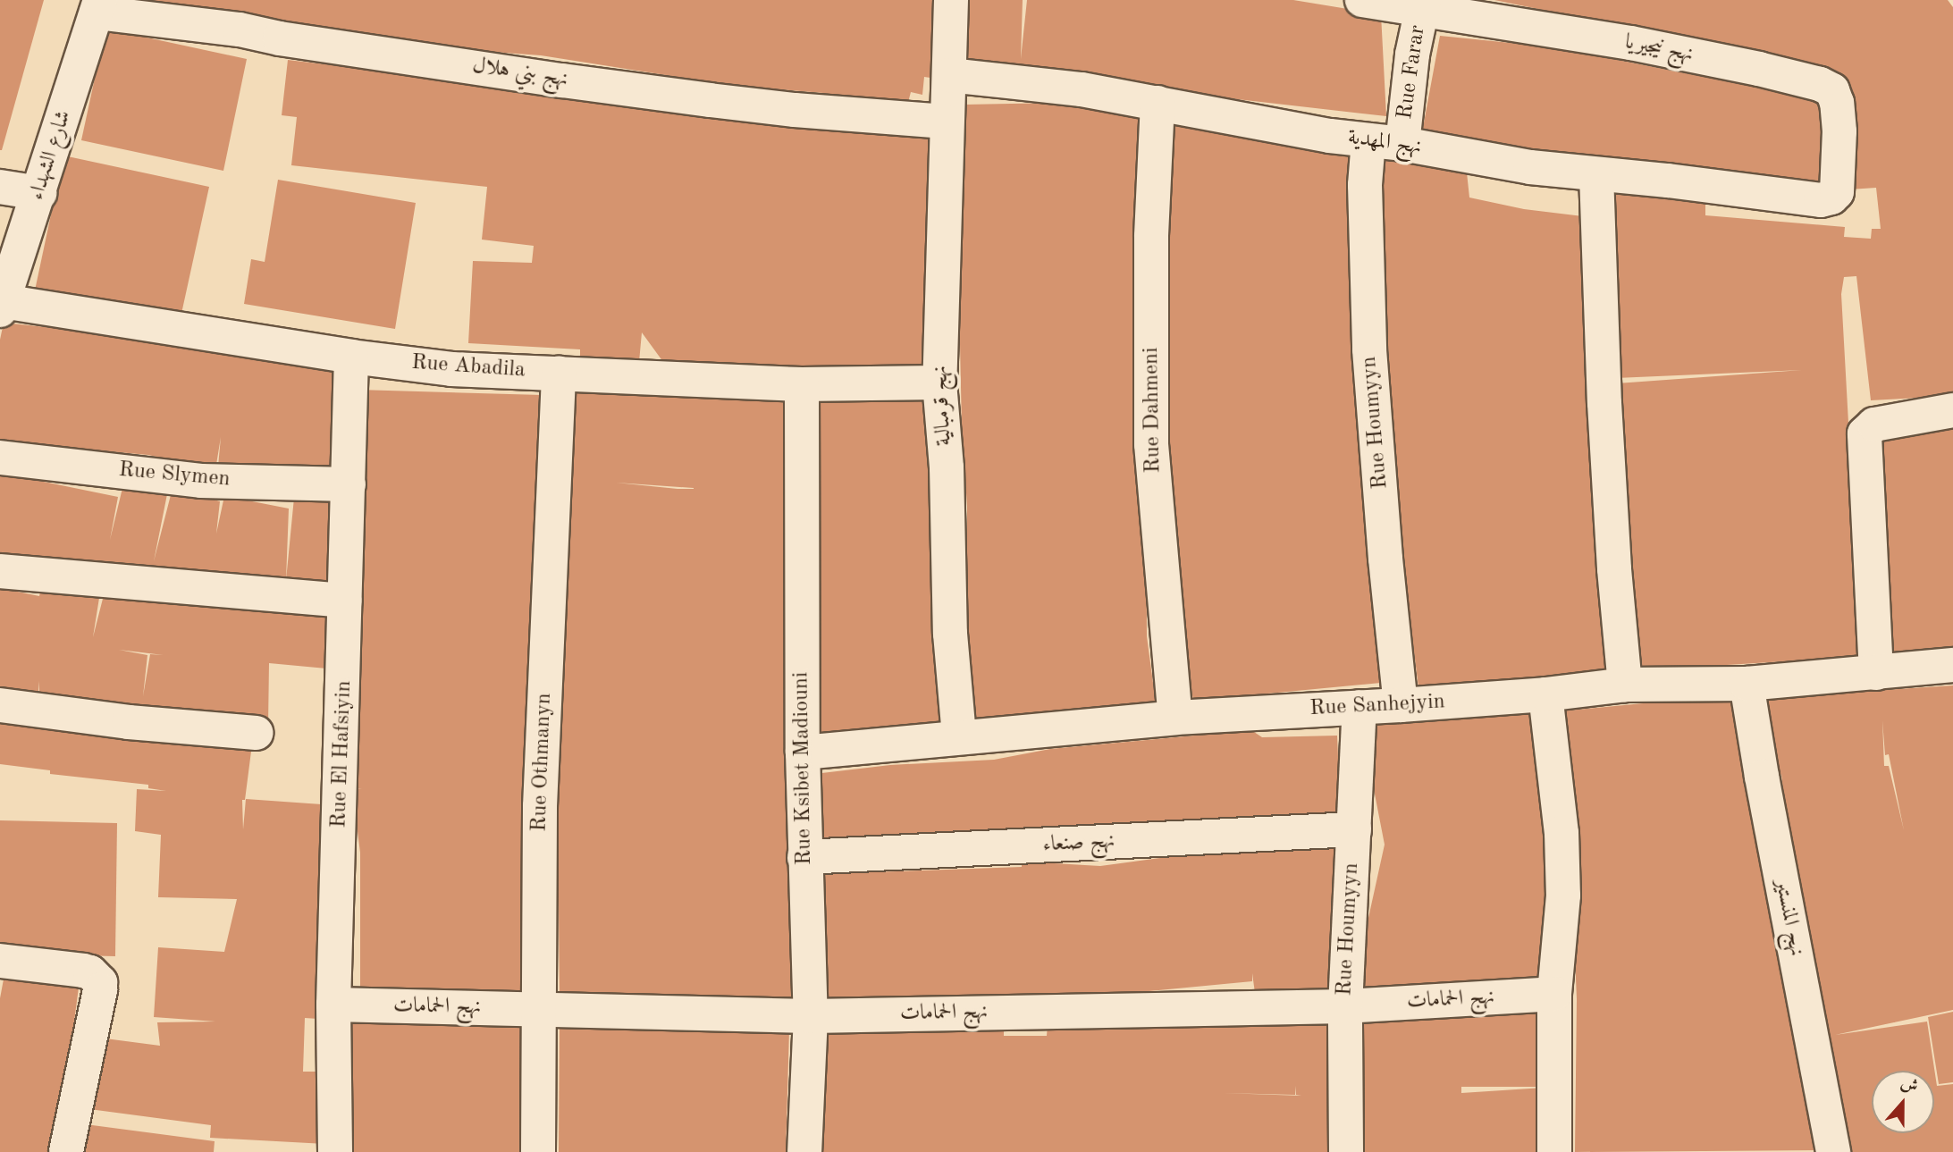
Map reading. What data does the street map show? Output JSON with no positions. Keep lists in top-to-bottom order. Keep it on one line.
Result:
{"streets":{"street":["نهج نيجيريا","Rue Farar","نهج بني هلال","نهج المهدية","شارع الشهداء","Rue Abadila","نهج قرمبالية","Rue Dahmeni","Rue Houmyyn","Rue Slymen","Rue Sanhejyin","Rue El Hafsiyin","Rue Othmanyn","Rue Ksibet Madiouni","نهج صنعاء","نهج المنستير","نهج الحمامات"]},"crossings":[["نهج نيجيريا","Rue Farar"],["نهج نيجيريا","نهج المهدية"],["Rue Farar","نهج المهدية"],["نهج بني هلال","شارع الشهداء"],["نهج بني هلال","نهج قرمبالية"],["نهج المهدية","نهج قرمبالية"],["نهج المهدية","Rue Dahmeni"],["نهج المهدية","Rue Houmyyn"],["شارع الشهداء","Rue Abadila"],["Rue Abadila","نهج قرمبالية"],["Rue Abadila","Rue El Hafsiyin"],["Rue Abadila","Rue Othmanyn"],["Rue Abadila","Rue Ksibet Madiouni"],["نهج قرمبالية","Rue Sanhejyin"],["Rue Dahmeni","Rue Sanhejyin"],["Rue Houmyyn","Rue Sanhejyin"],["Rue Houmyyn","نهج صنعاء"],["Rue Houmyyn","نهج الحمامات"],["Rue Slymen","Rue El Hafsiyin"],["Rue Sanhejyin","Rue Ksibet Madiouni"],["Rue Sanhejyin","نهج المنستير"],["Rue El Hafsiyin","نهج الحمامات"],["Rue Othmanyn","نهج الحمامات"],["Rue Ksibet Madiouni","نهج صنعاء"],["Rue Ksibet Madiouni","نهج الحمامات"]],"north":"top"}
